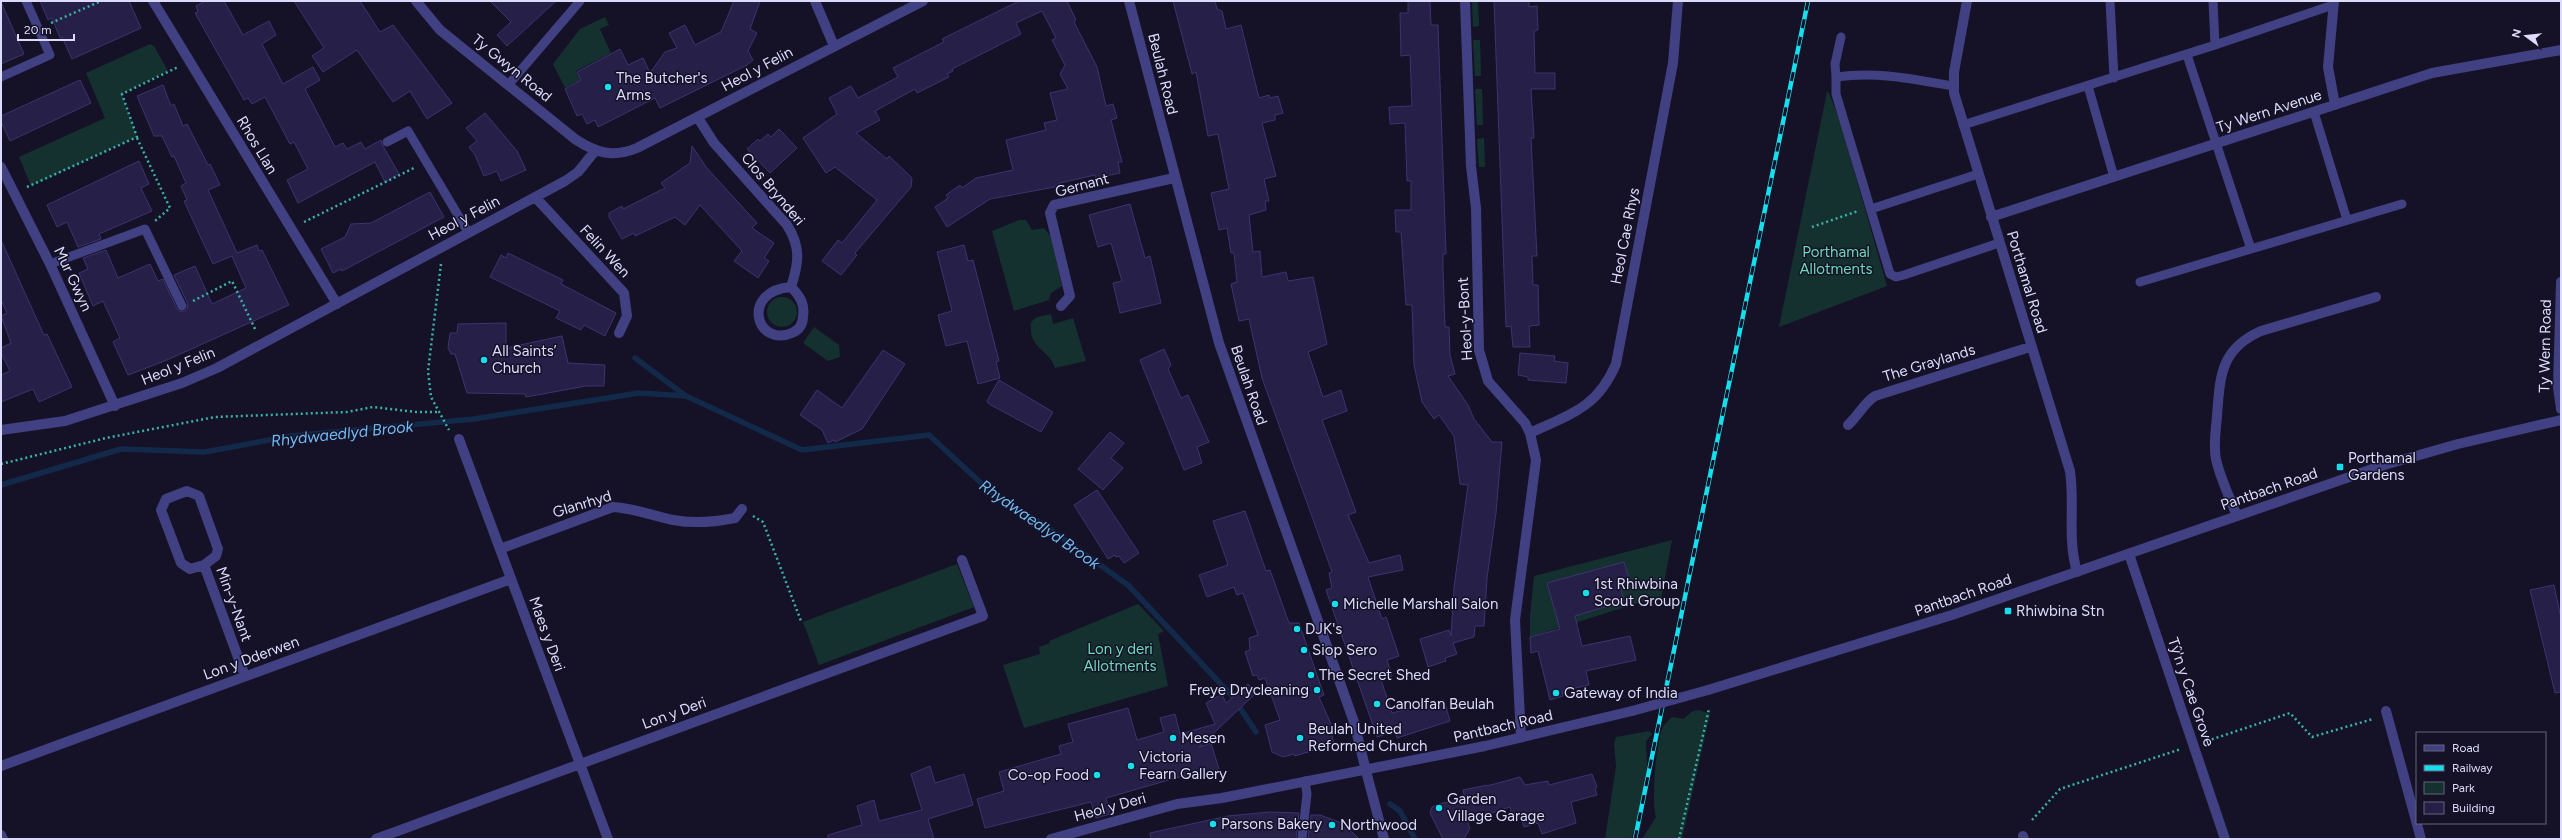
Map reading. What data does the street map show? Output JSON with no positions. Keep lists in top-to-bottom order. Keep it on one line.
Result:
{"streets":{"street":["Ty Gwyn Road","Heol y Felin","Beulah Road","Ty Wern Avenue","Rhos Llan","Gernant","Clos Brynderi","Heol Cae Rhys","Felin Wen","Mur Gwyn","Porthamal Road","Heol-y-Bont","Ty Wern Road","The Graylands","Pantbach Road","Glanrhyd","Min-y-Nant","Maes y Deri","Lon y Dderwen","Tŷ'n y Cae Grove","Lon y Deri","Heol y Deri"]},"crossings":[["Ty Gwyn Road","Heol y Felin"],["Heol y Felin","Rhos Llan"],["Heol y Felin","Clos Brynderi"],["Heol y Felin","Felin Wen"],["Heol y Felin","Mur Gwyn"],["Beulah Road","Gernant"],["Beulah Road","Pantbach Road"],["Beulah Road","Heol y Deri"],["Ty Wern Avenue","Porthamal Road"],["Heol Cae Rhys","Heol-y-Bont"],["Porthamal Road","The Graylands"],["Porthamal Road","Pantbach Road"],["Heol-y-Bont","Pantbach Road"],["Pantbach Road","Tŷ'n y Cae Grove"],["Pantbach Road","Heol y Deri"],["Glanrhyd","Maes y Deri"],["Min-y-Nant","Lon y Dderwen"],["Maes y Deri","Lon y Dderwen"],["Maes y Deri","Lon y Deri"]],"water":["Rhydwaedlyd Brook"],"parks":["Porthamal Allotments","Lon y deri Allotments"],"places":{"other":["The Butcher's Arms","All Saints’ Church","1st Rhiwbina Scout Group","Michelle Marshall Salon","DJK's","Siop Sero","The Secret Shed","Freye Drycleaning","Gateway of India","Canolfan Beulah","Mesen","Beulah United Reformed Church","Victoria Fearn Gallery","Co-op Food","Garden Village Garage","Parsons Bakery","Northwood"],"transit":["Porthamal Gardens","Rhiwbina Stn"]},"legend":["Road","Railway","Park","Building"],"scale_bar":"20 m","north":"left"}
